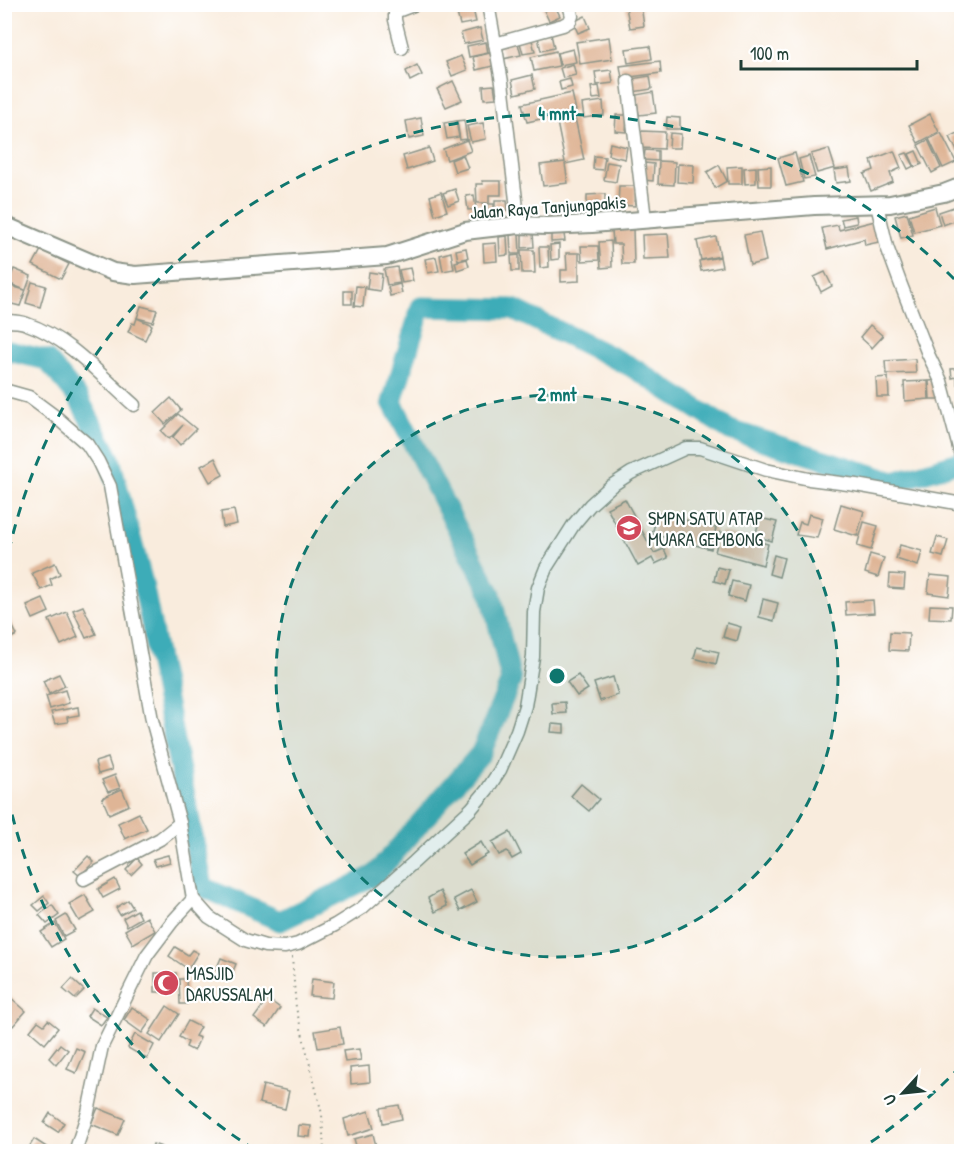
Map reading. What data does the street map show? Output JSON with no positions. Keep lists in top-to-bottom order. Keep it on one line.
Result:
{"streets":{"street":["Jalan Raya Tanjungpakis"]},"places":{"school or university":["SMPN SATU ATAP MUARA GEMBONG"],"mosque":["MASJID DARUSSALAM"]},"scale_bar":"100 m","north":"bottom left","rings":["4 mnt","2 mnt"]}
